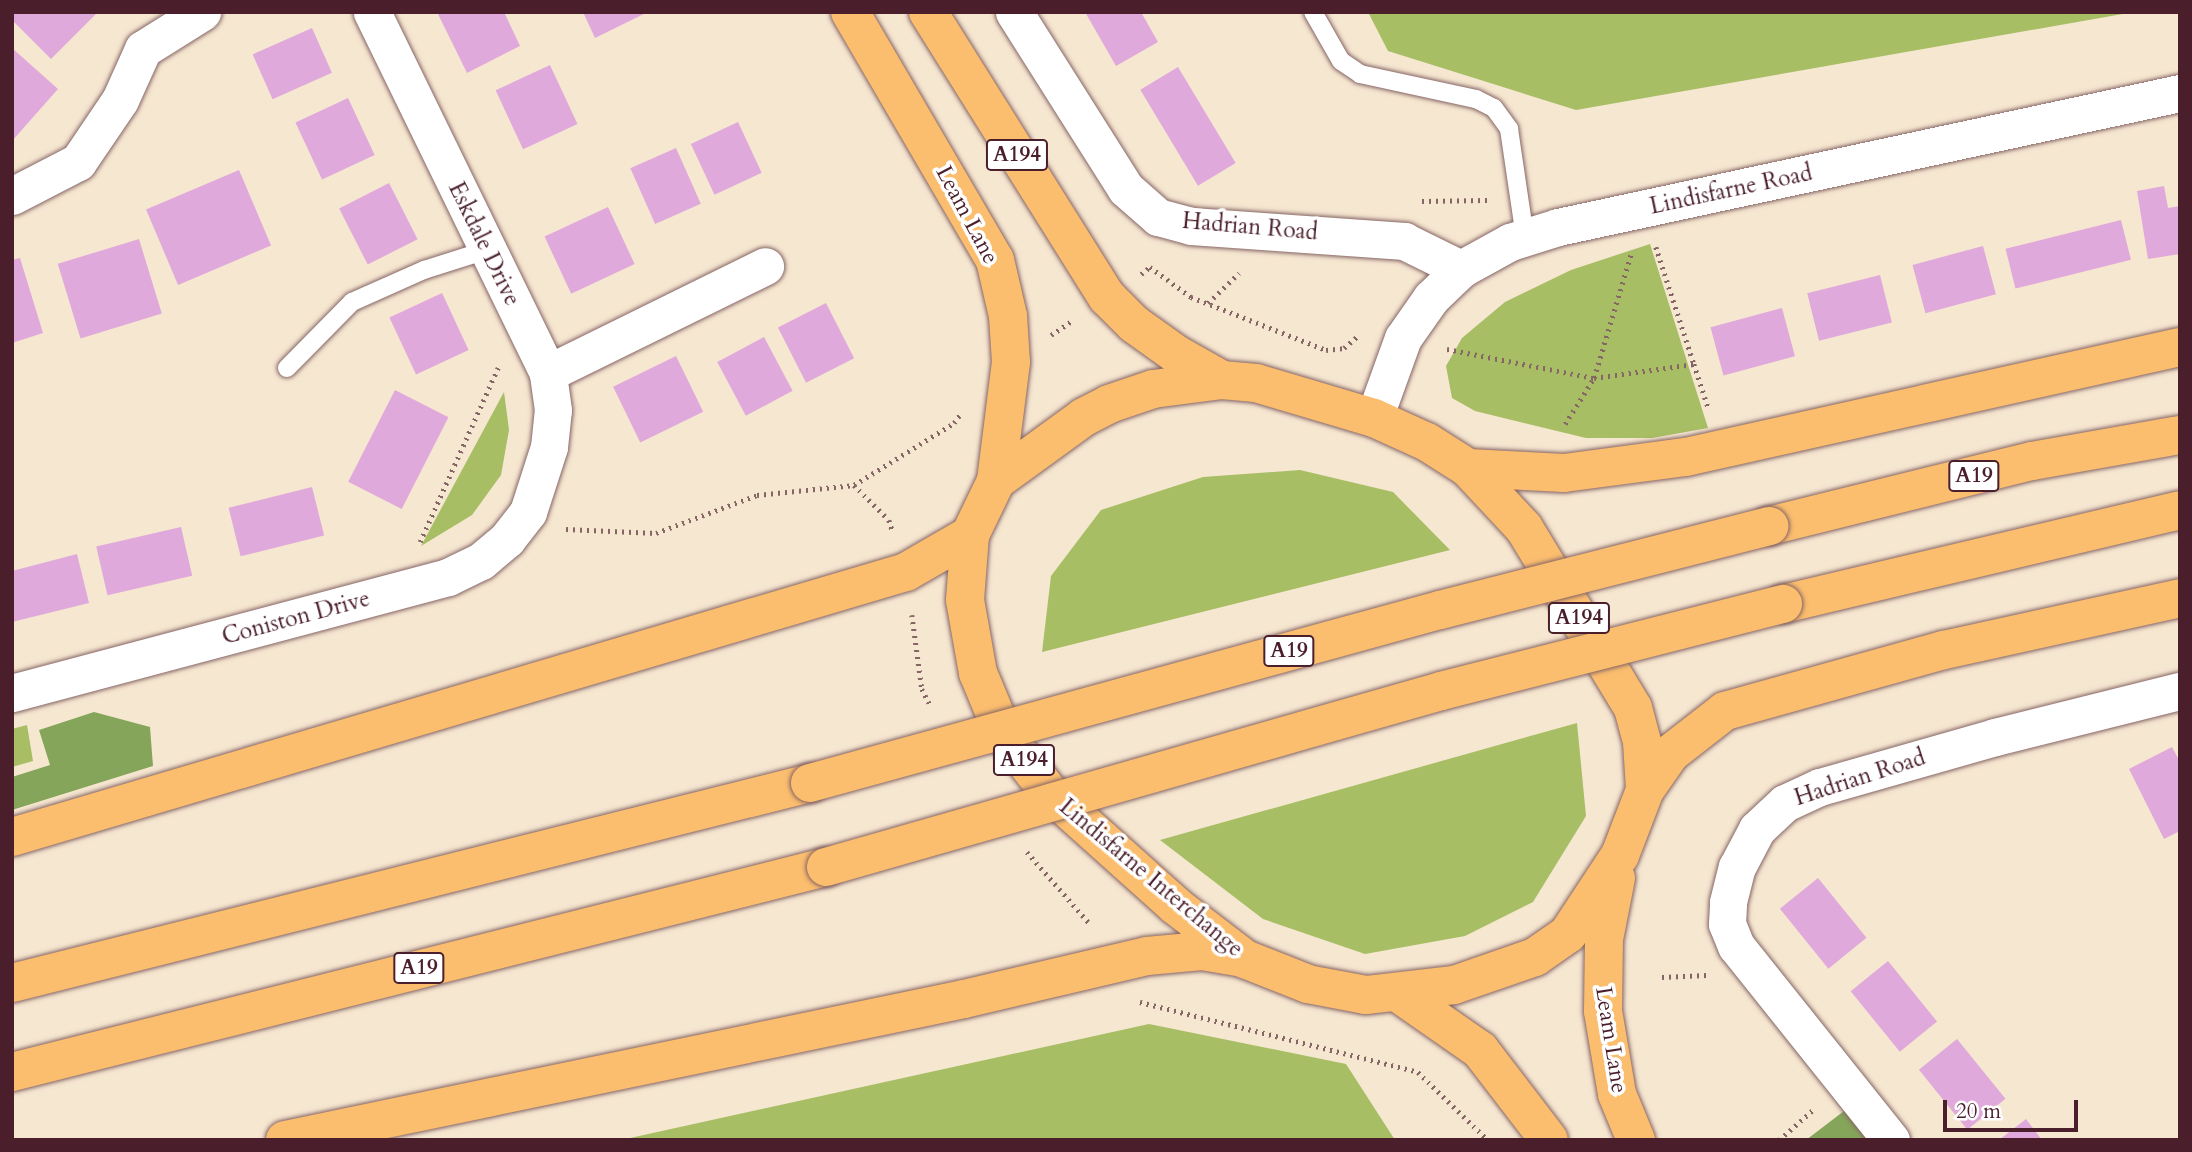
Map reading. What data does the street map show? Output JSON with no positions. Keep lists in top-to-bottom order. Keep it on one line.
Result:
{"streets":{"highway":["A194","Leam Lane","A19","Lindisfarne Interchange"],"street":["Lindisfarne Road","Hadrian Road","Eskdale Drive","Coniston Drive"]},"crossings":[["A194","Lindisfarne Interchange"],["Lindisfarne Road","Hadrian Road"],["Lindisfarne Road","Lindisfarne Interchange"],["Leam Lane","Lindisfarne Interchange"],["Eskdale Drive","Coniston Drive"]],"scale_bar":"20 m"}
